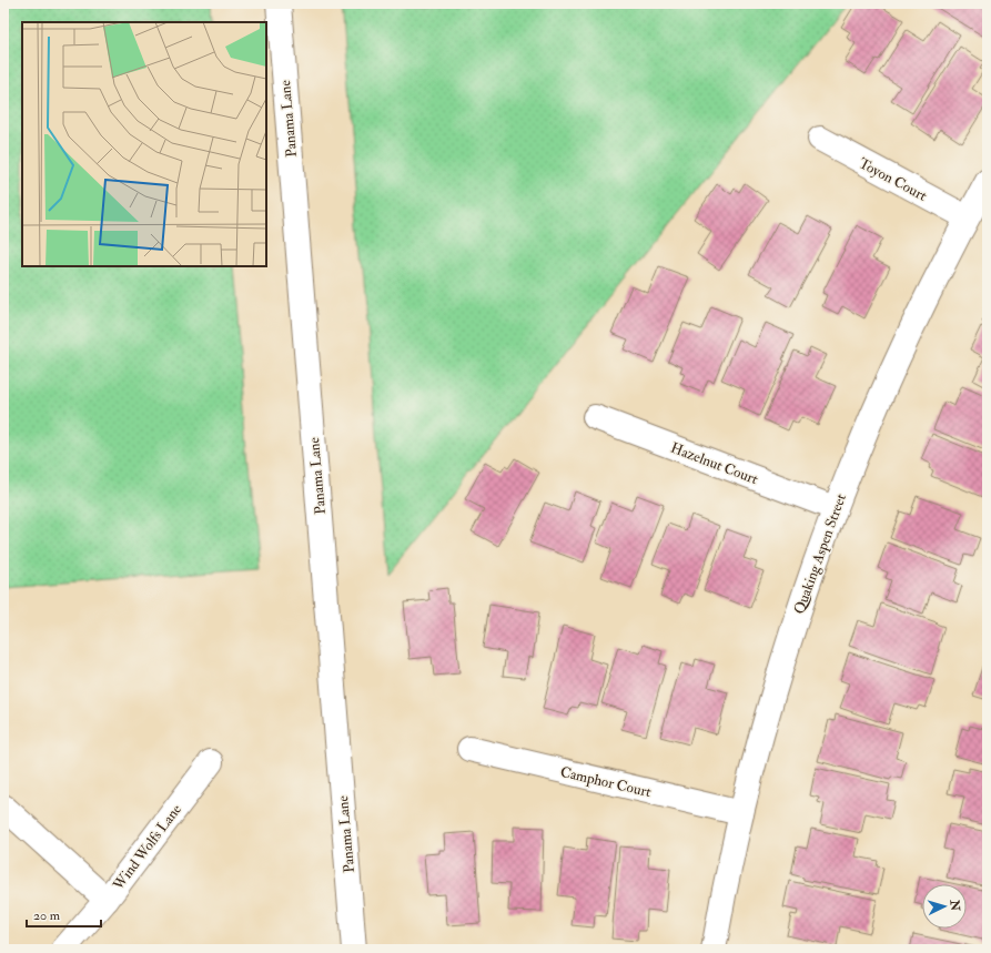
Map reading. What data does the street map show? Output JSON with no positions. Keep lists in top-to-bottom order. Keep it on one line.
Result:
{"streets":{"street":["Panama Lane","Toyon Court","Hazelnut Court","Quaking Aspen Street","Camphor Court","Wind Wolfs Lane"]},"crossings":[["Toyon Court","Quaking Aspen Street"],["Hazelnut Court","Quaking Aspen Street"],["Quaking Aspen Street","Camphor Court"]],"scale_bar":"20 m","north":"right"}
